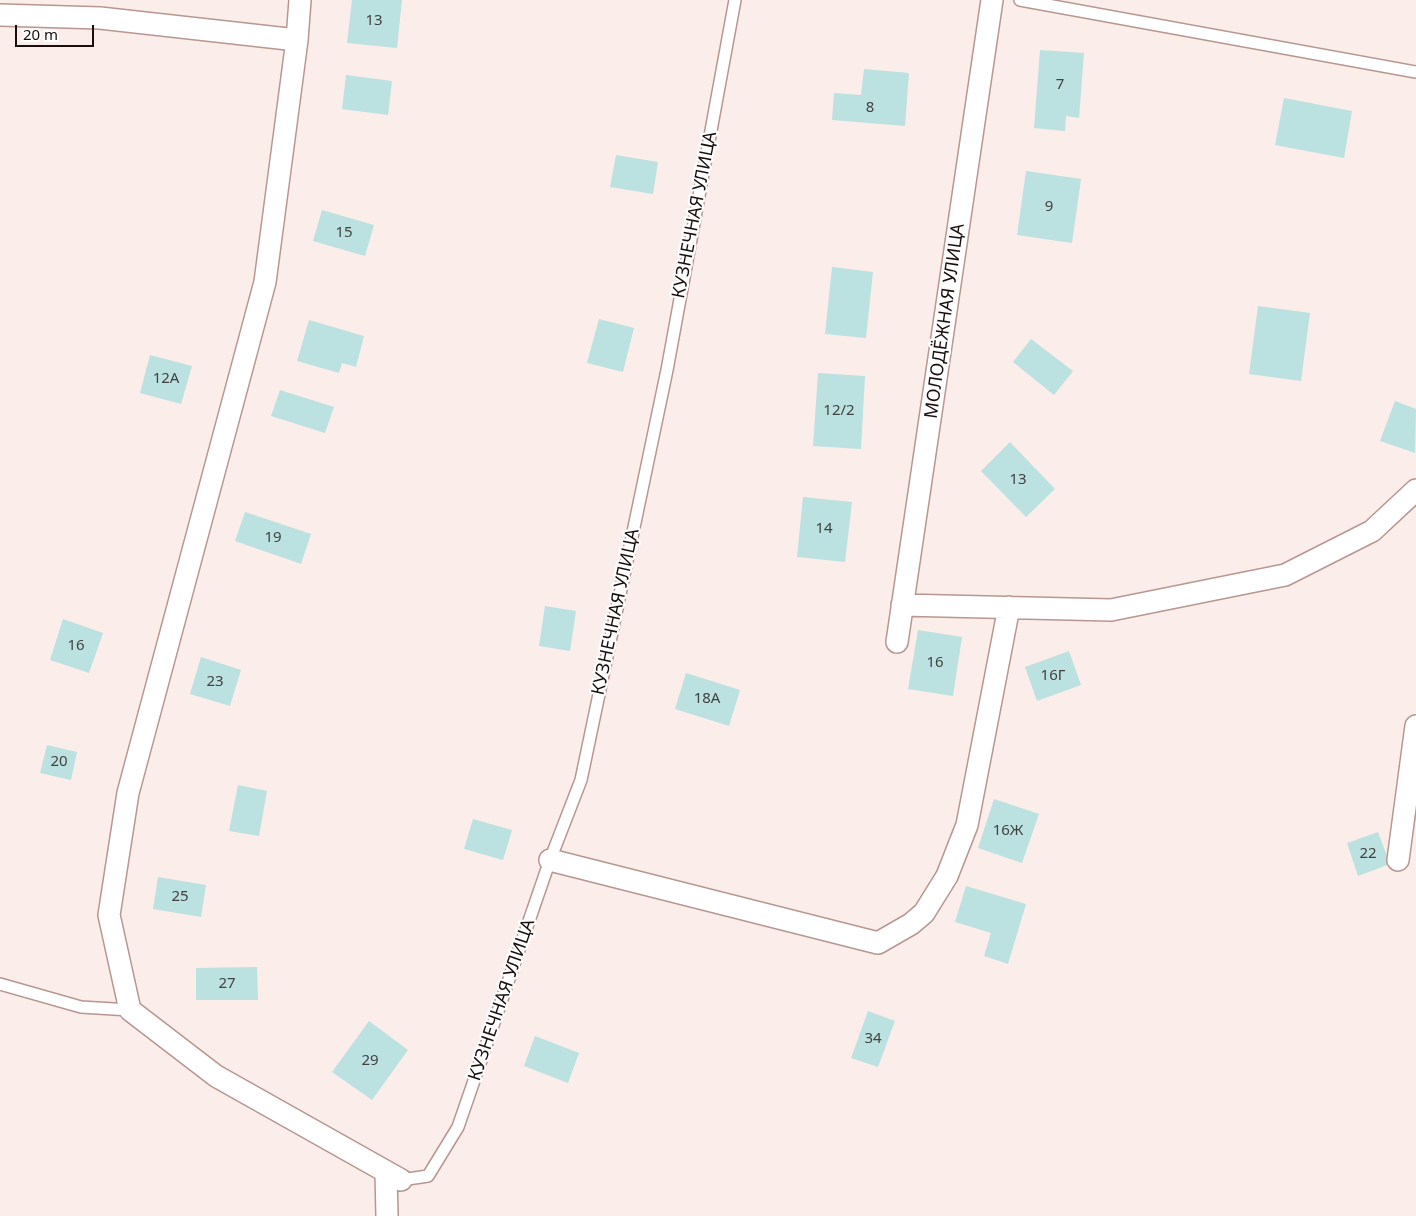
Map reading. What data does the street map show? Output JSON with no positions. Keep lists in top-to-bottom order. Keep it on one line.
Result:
{"streets":{"street":["МОЛОДЁЖНАЯ УЛИЦА"],"lane":["КУЗНЕЧНАЯ УЛИЦА"]},"house_numbers":["13","7","8","9","15","12А","12/2","13","14","19","16","16","16Г","23","18А","20","16Ж","22","25","27","34","29"],"scale_bar":"20 m"}
